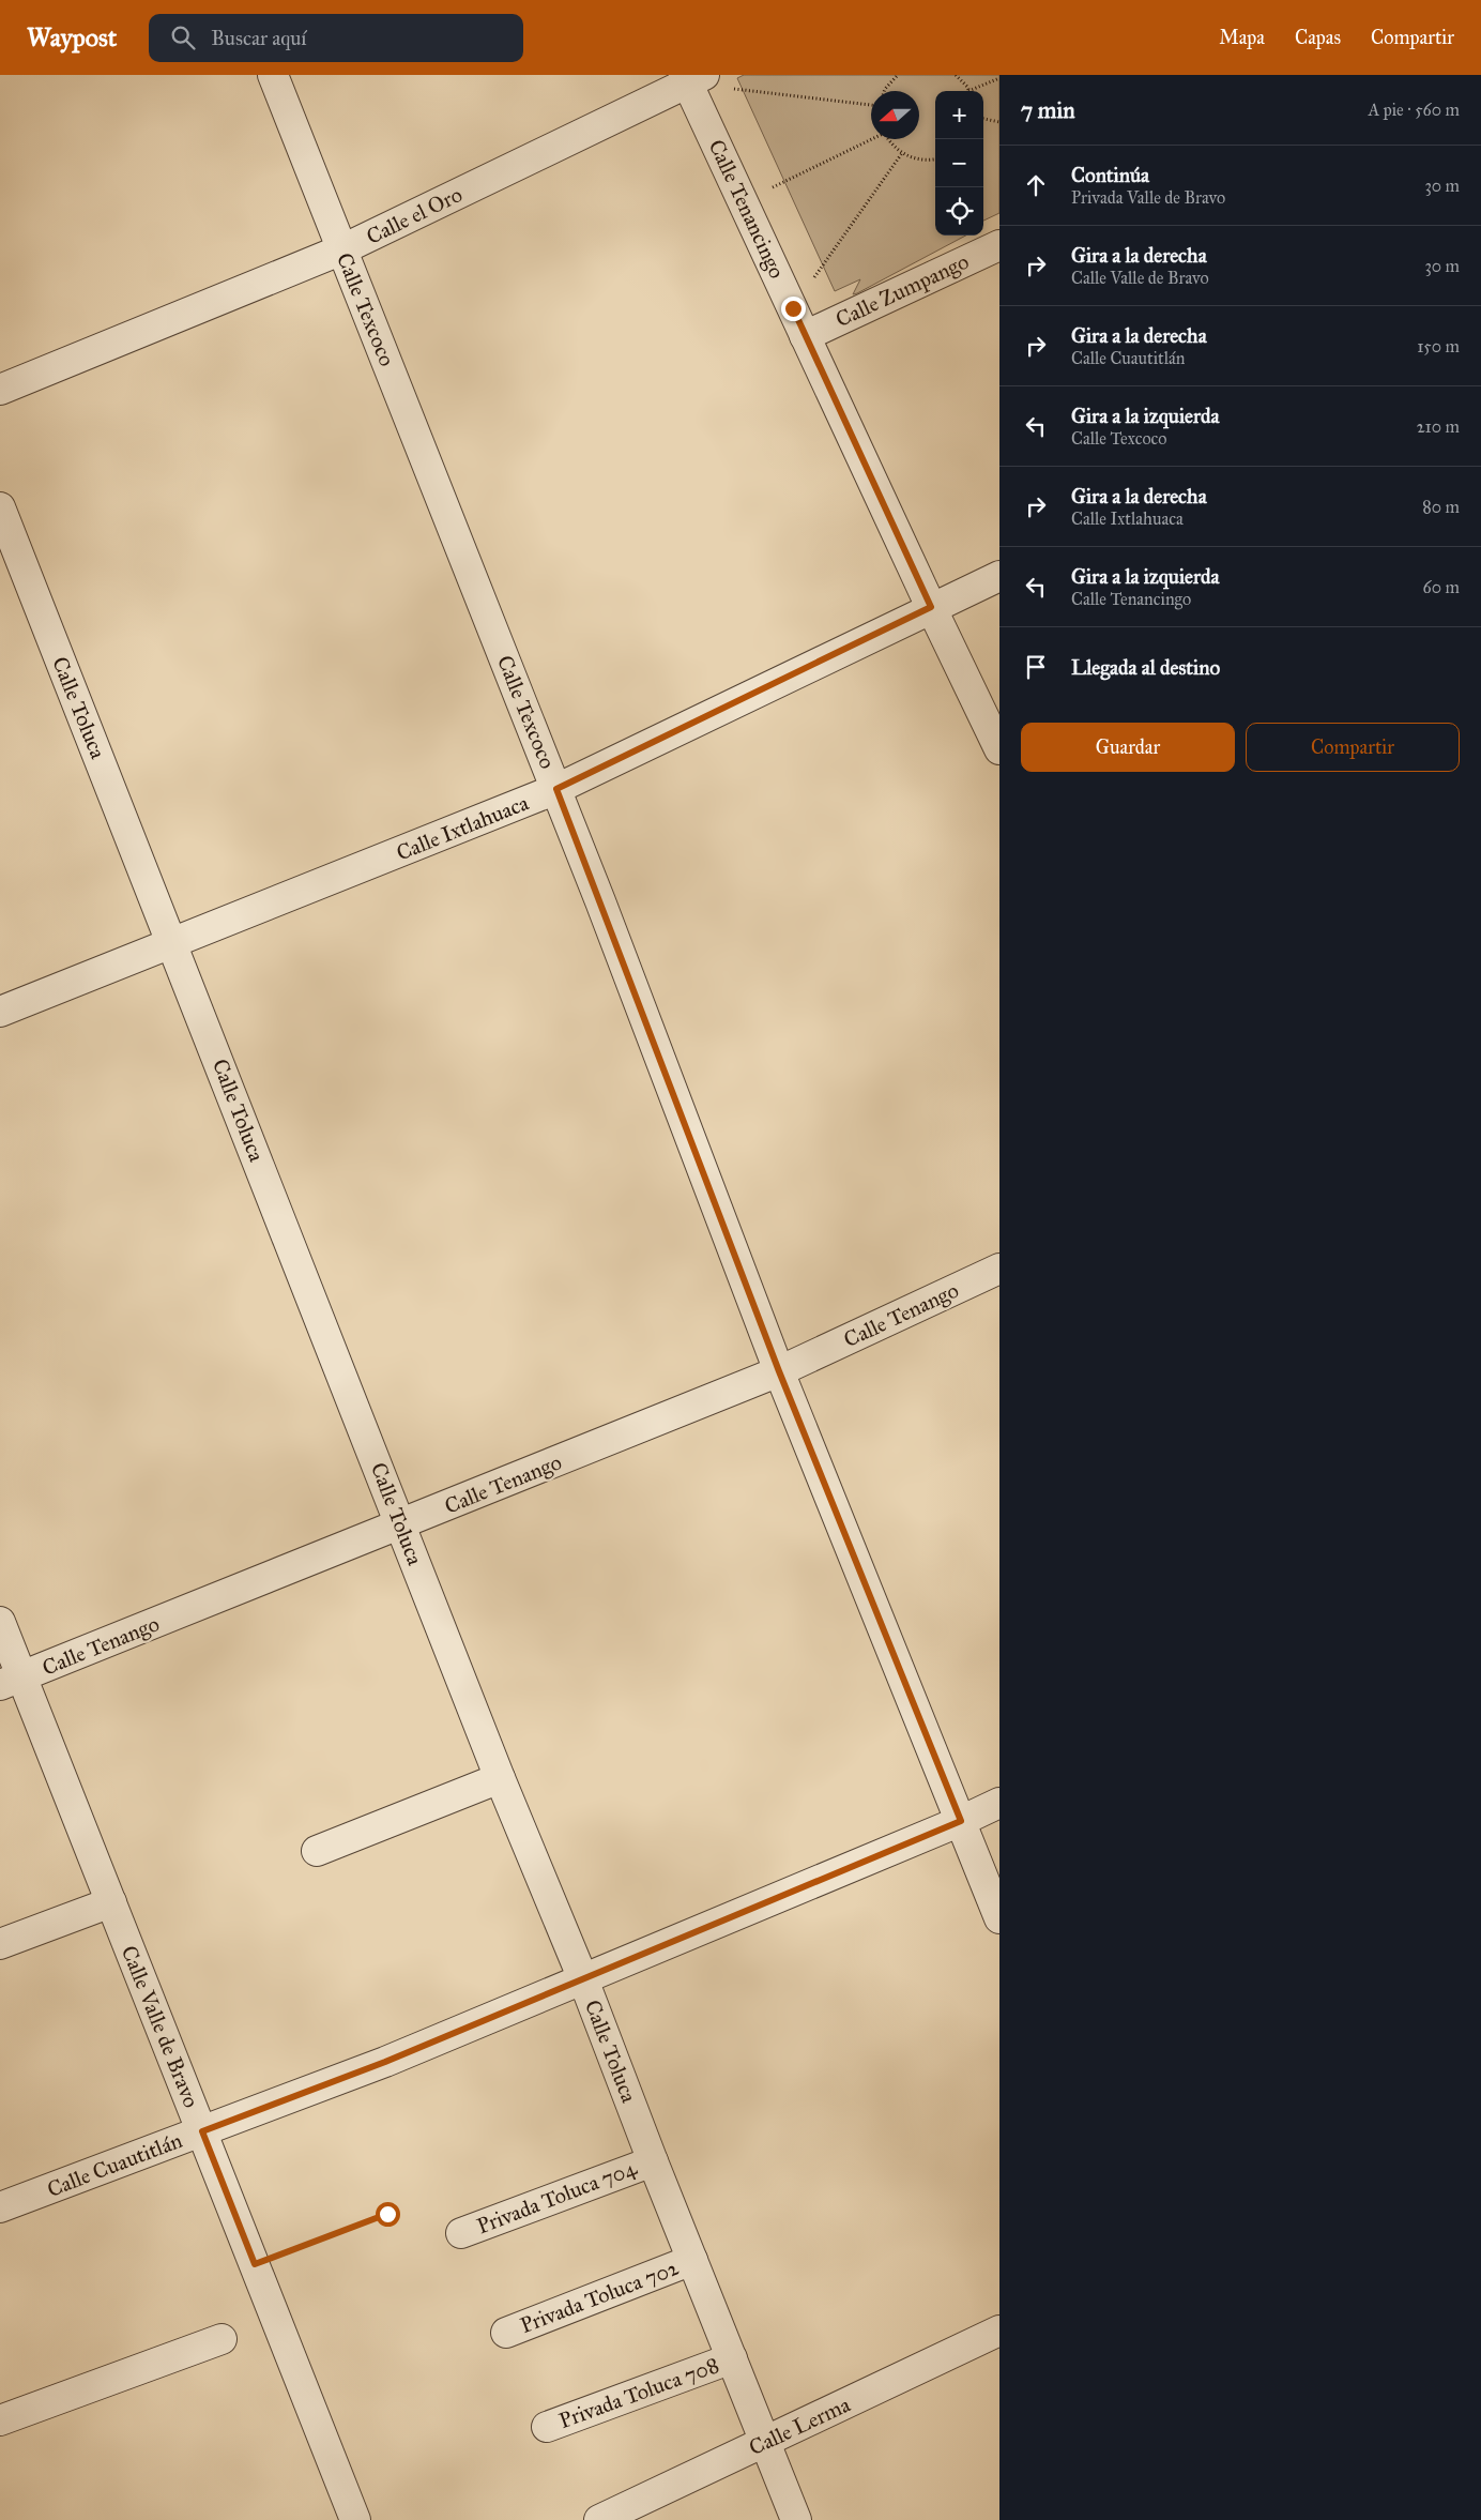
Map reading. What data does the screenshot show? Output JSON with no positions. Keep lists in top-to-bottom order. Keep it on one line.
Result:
{"streets":{"street":["Calle Tenancingo","Calle el Oro","Calle Zumpango","Calle Texcoco","Calle Toluca","Calle Ixtlahuaca","Calle Tenango","Calle Valle de Bravo","Calle Cuautitlán","Privada Toluca 704","Privada Toluca 702","Privada Toluca 708","Calle Lerma"]},"crossings":[["Calle Tenancingo","Calle el Oro"],["Calle Tenancingo","Calle Zumpango"],["Calle Tenancingo","Calle Ixtlahuaca"],["Calle el Oro","Calle Texcoco"],["Calle Texcoco","Calle Ixtlahuaca"],["Calle Texcoco","Calle Tenango"],["Calle Texcoco","Calle Cuautitlán"],["Calle Toluca","Calle Ixtlahuaca"],["Calle Toluca","Calle Tenango"],["Calle Toluca","Calle Cuautitlán"],["Calle Toluca","Privada Toluca 704"],["Calle Toluca","Privada Toluca 702"],["Calle Toluca","Privada Toluca 708"],["Calle Toluca","Calle Lerma"],["Calle Tenango","Calle Valle de Bravo"],["Calle Valle de Bravo","Calle Cuautitlán"]],"north":"left","page":{"header":"Waypost","search":"Buscar aquí","nav":["Mapa","Capas","Compartir"],"heading":["7 min","A pie · 560 m"],"map_buttons":["+","−"],"list":[["Continúa","Privada Valle de Bravo","30 m"],["Gira a la derecha","Calle Valle de Bravo","30 m"],["Gira a la derecha","Calle Cuautitlán","150 m"],["Gira a la izquierda","Calle Texcoco","210 m"],["Gira a la derecha","Calle Ixtlahuaca","80 m"],["Gira a la izquierda","Calle Tenancingo","60 m"],"Llegada al destino"],"buttons":["Guardar","Compartir"]}}
